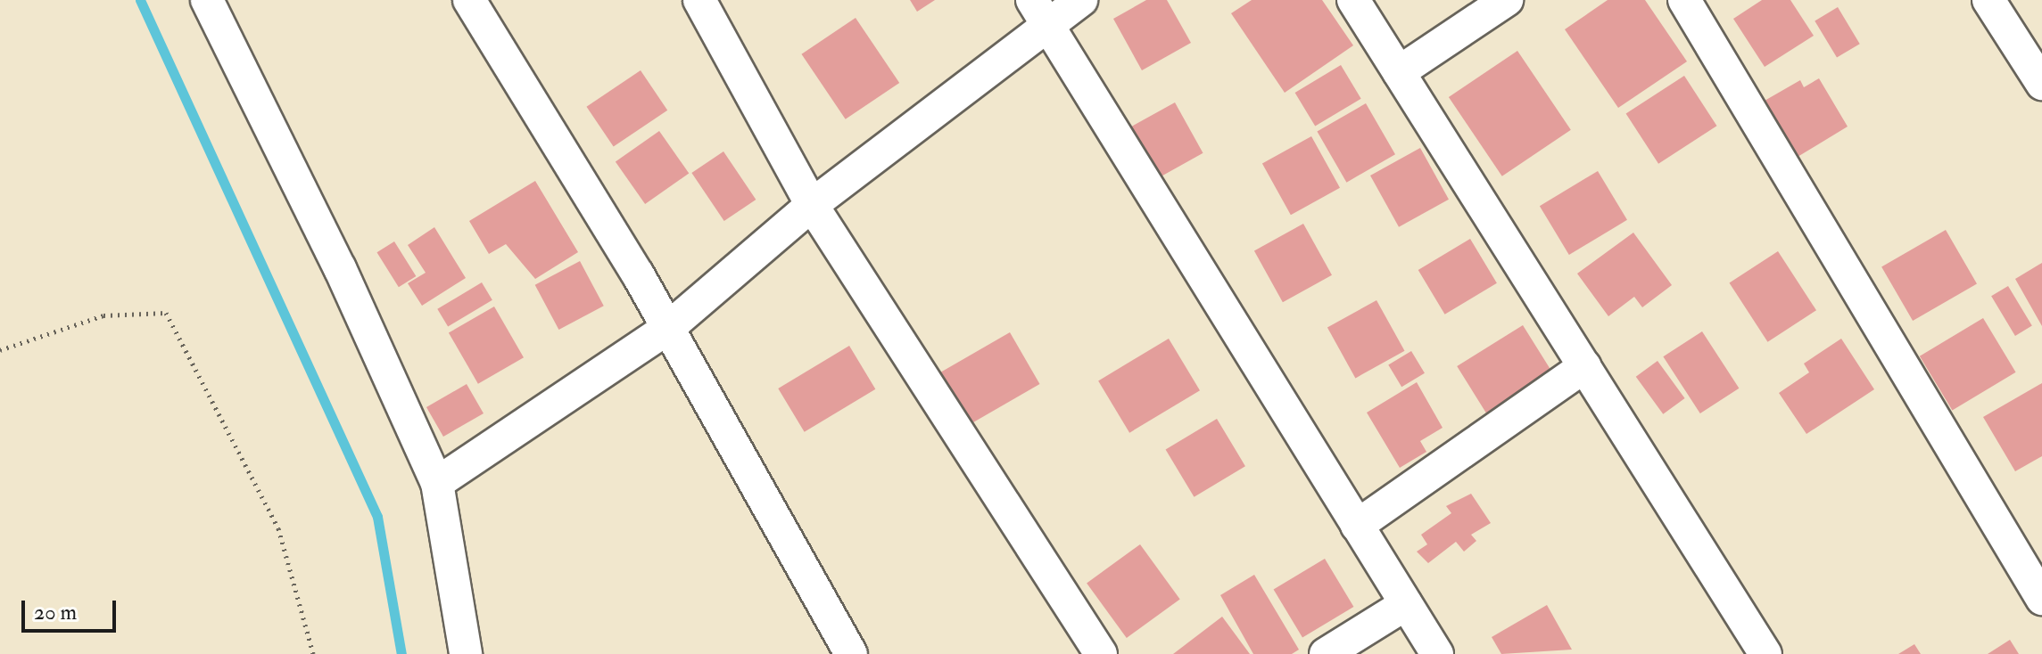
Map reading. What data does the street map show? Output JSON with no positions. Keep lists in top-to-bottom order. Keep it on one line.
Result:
{"scale_bar":"20 m"}
